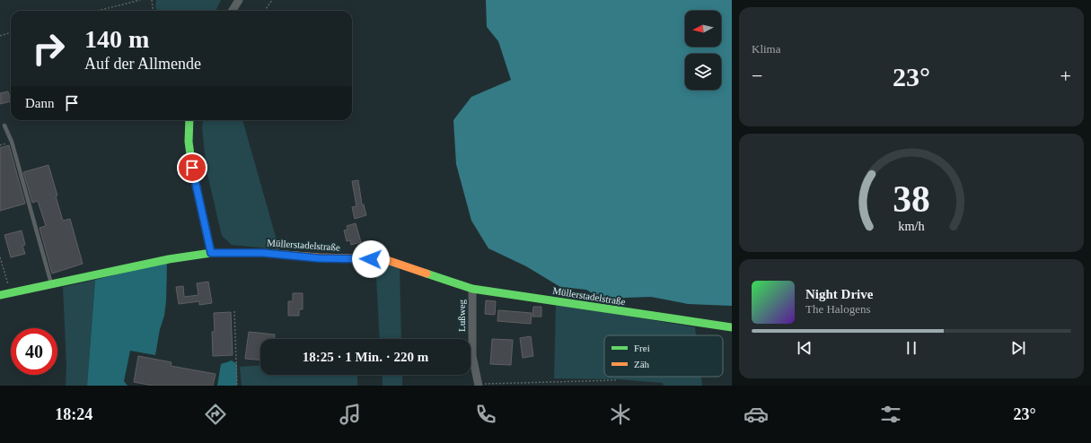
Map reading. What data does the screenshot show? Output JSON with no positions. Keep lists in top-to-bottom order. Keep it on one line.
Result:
{"streets":{"street":["Müllerstadelstraße","Lußweg"]},"crossings":[["Müllerstadelstraße","Lußweg"]],"legend":["Frei","Zäh"],"north":"left","page":{"tile":"Klima","turn":["140 m","Auf der Allmende"],"heat":["−","23°","+"],"then":"Dann","song":["Night Drive","The Halogens"],"limit":"40","trip":"18:25 · 1 Min. · 220 m","tabs":["18:24","23°"],"gauge":["38","km/h"]}}
